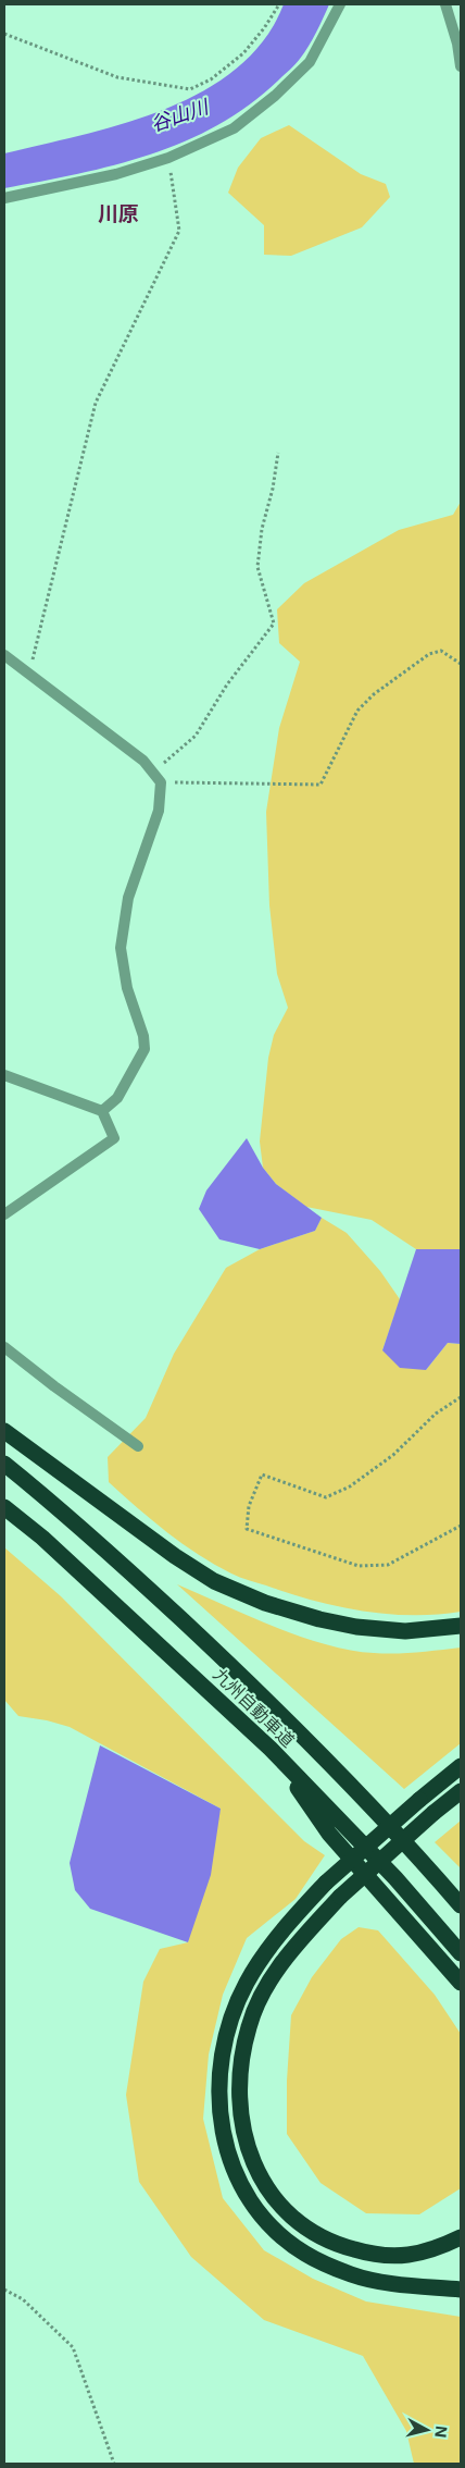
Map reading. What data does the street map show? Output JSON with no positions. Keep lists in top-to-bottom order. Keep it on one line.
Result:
{"streets":{"highway":["九州自動車道"]},"districts":["川原"],"water":["谷山川"],"north":"right"}
